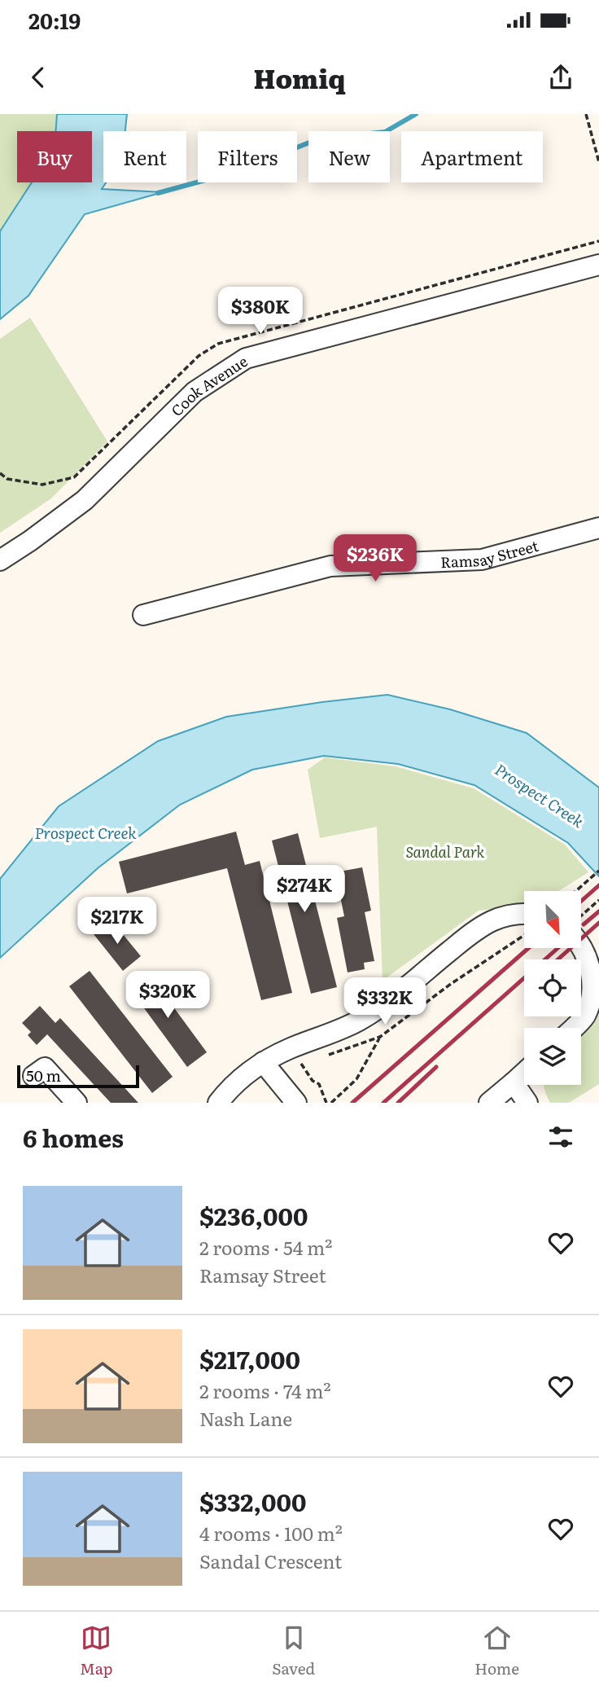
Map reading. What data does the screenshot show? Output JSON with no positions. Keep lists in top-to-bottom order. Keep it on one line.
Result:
{"streets":{"street":["Cook Avenue","Ramsay Street"]},"water":["Prospect Creek"],"parks":["Sandal Park"],"scale_bar":"50 m","north":"bottom right","page":{"status":"20:19","header":"Homiq","chip":["Buy","Rent","Filters","New","Apartment"],"price":["$380K","$236K","$274K","$217K","$320K","$332K"],"scale":"50 m","heading":"6 homes","list":[{"name":"$236,000","note":"2 rooms · 54 m² · Ramsay Street"},{"name":"$217,000","note":"2 rooms · 74 m² · Nash Lane"},{"name":"$332,000","note":"4 rooms · 100 m² · Sandal Crescent"}],"tabs":["Map","Saved","Home"]}}
